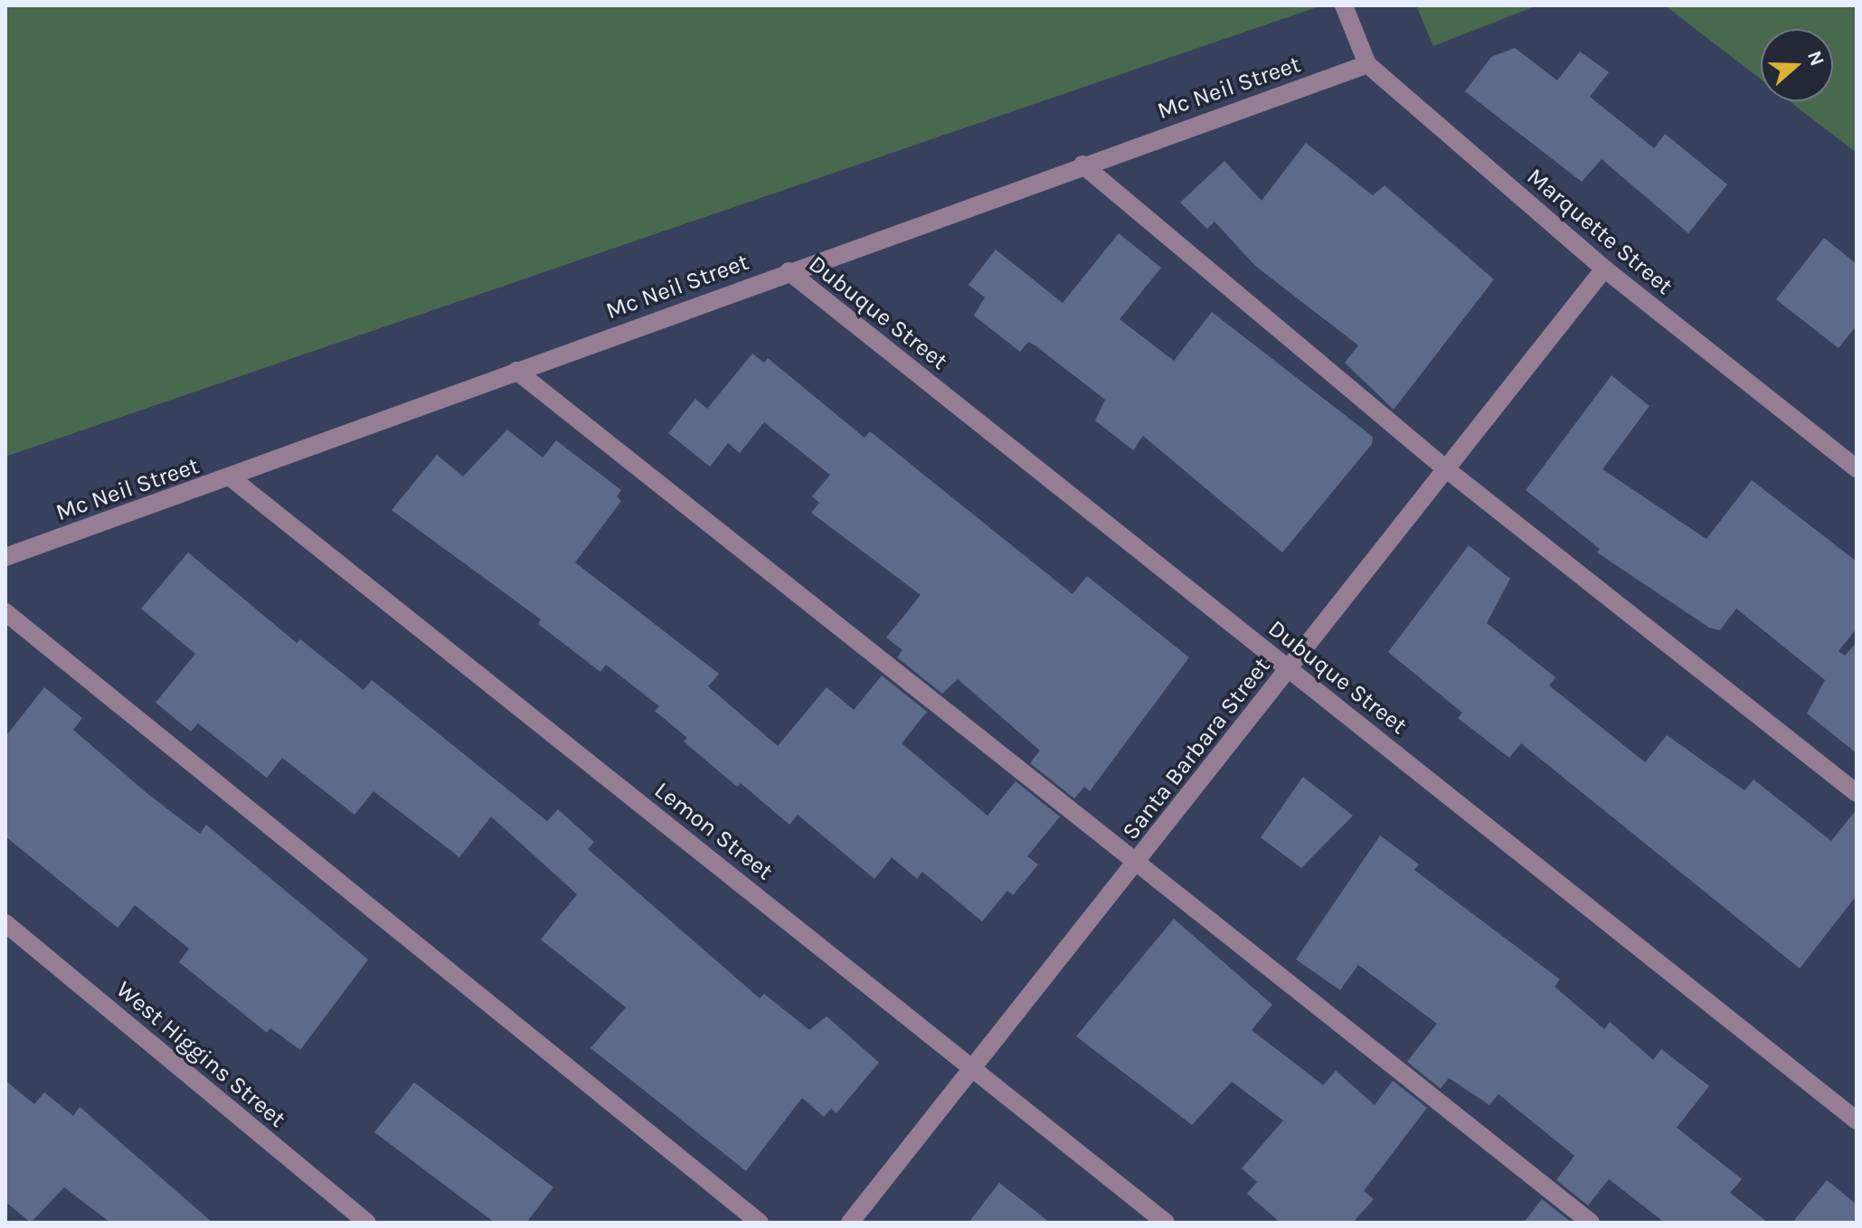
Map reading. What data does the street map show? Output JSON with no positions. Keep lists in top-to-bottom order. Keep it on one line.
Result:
{"streets":{"street":["Mc Neil Street","Marquette Street","Dubuque Street","Santa Barbara Street","Lemon Street","West Higgins Street"]},"crossings":[["Mc Neil Street","Marquette Street"],["Mc Neil Street","Dubuque Street"],["Mc Neil Street","Lemon Street"],["Marquette Street","Santa Barbara Street"],["Dubuque Street","Santa Barbara Street"],["Santa Barbara Street","Lemon Street"]],"north":"right"}
